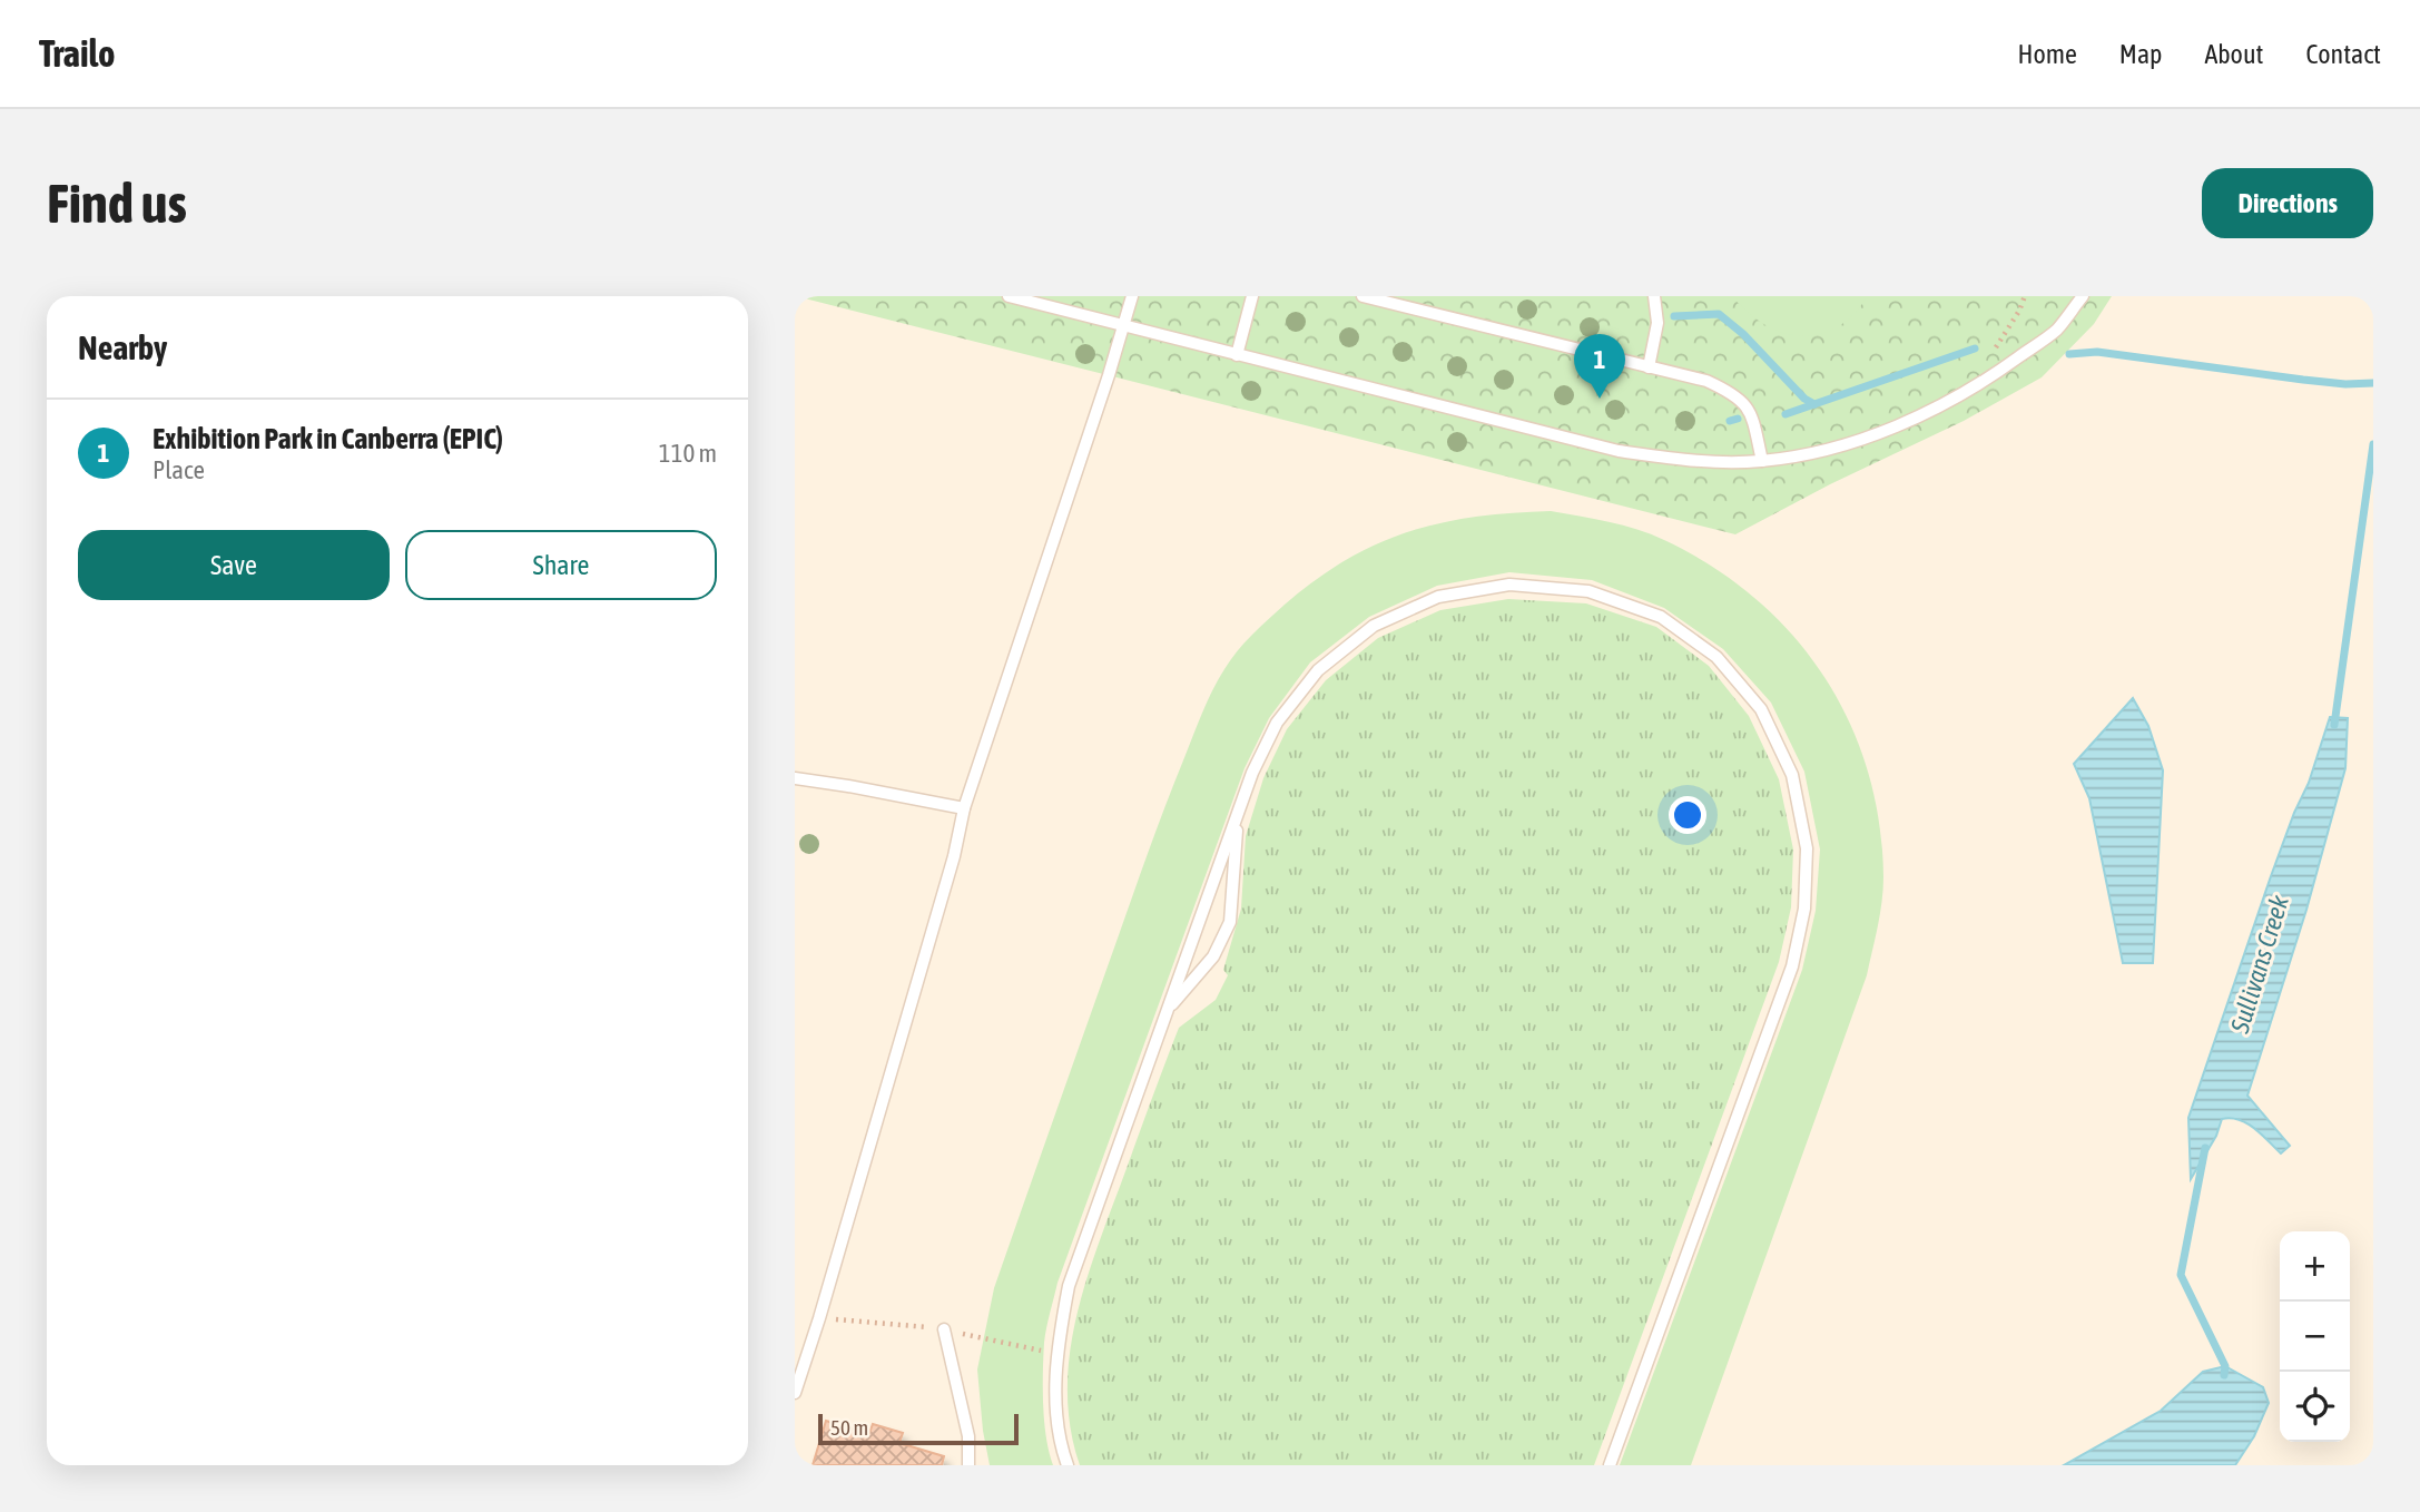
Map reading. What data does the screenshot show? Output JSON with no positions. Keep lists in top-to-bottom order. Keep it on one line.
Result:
{"water":["Sullivans Creek"],"scale_bar":"50 m","page":{"header":"Trailo","nav":["Home","Map","About","Contact"],"buttons":["Directions",["Save","Share"]],"title":"Find us","heading":"Nearby","pins":"1","list":[{"mark":"1","name":"Exhibition Park in Canberra (EPIC)","note":"Place","value":"110 m"}],"map_buttons":["+","−"],"scale":"50 m"}}
